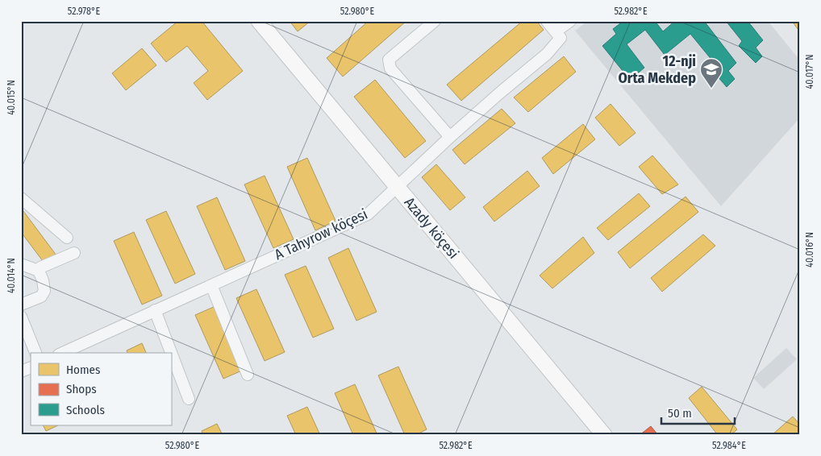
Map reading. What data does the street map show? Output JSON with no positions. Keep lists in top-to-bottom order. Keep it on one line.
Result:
{"streets":{"main road":["Azady köçesi"],"street":["A Tahyrow köçesi"]},"crossings":[["Azady köçesi","A Tahyrow köçesi"]],"places":{"school or university":["12-nji Orta Mekdep"]},"legend":["Homes","Shops","Schools"],"scale_bar":"50 m","coordinates":["52.978°E","52.980°E","52.982°E","40.017°N","40.015°N","40.016°N","40.014°N","52.984°E"]}
